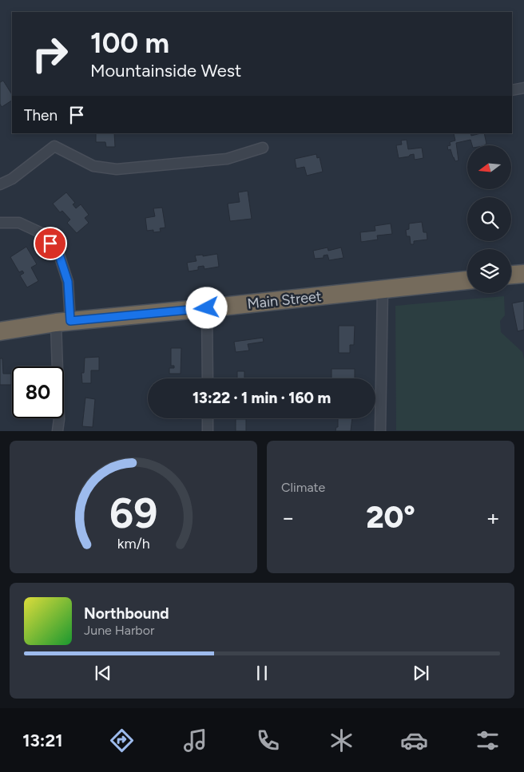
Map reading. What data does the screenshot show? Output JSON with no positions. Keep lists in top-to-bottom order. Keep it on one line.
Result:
{"streets":{"highway":["Main Street"]},"north":"left","page":{"turn":["100 m","Mountainside West"],"then":"Then","limit":"80","trip":"13:22 · 1 min · 160 m","tile":"Climate","heat":["−","20°","+"],"song":["Northbound","June Harbor"],"tabs":"13:21","gauge":["69","km/h"]}}
